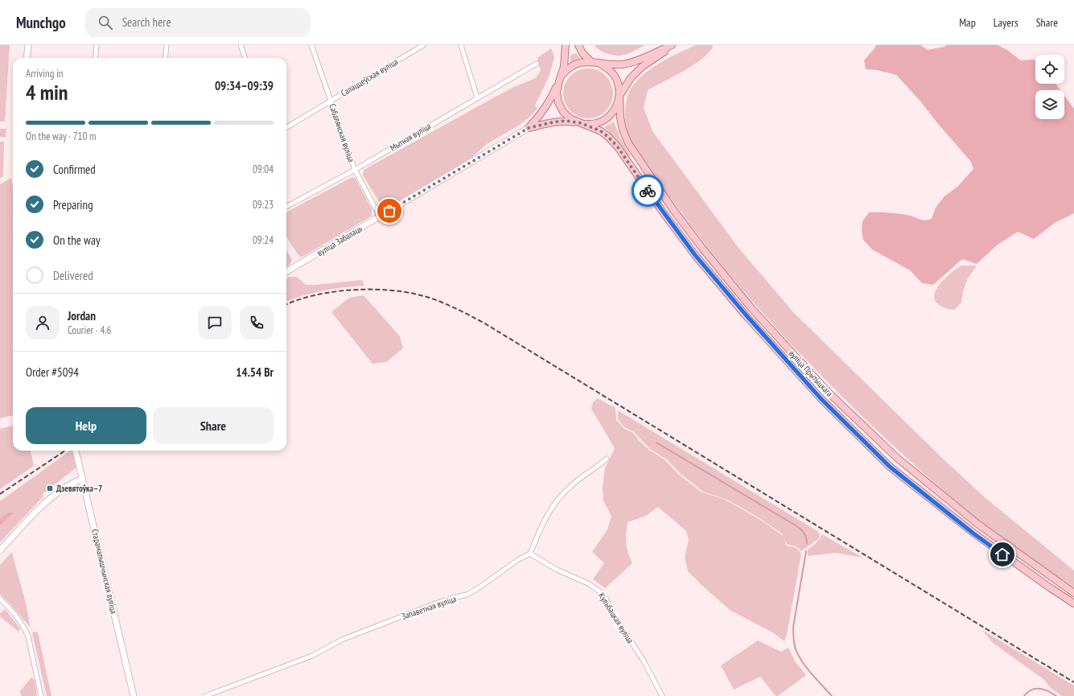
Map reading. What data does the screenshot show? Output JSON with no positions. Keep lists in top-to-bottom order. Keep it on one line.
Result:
{"streets":{"main road":["вуліца Забалаць","вуліца Прытыцкага","Старамалышчынская вуліца"],"street":["Салаццеўская вуліца","Сабалянская вуліца","Мытная вуліца","Запаветная вуліца","Кульбацкая вуліца"]},"crossings":[["Салаццеўская вуліца","Сабалянская вуліца"],["Сабалянская вуліца","Мытная вуліца"],["Сабалянская вуліца","вуліца Забалаць"],["Запаветная вуліца","Кульбацкая вуліца"]],"places":{"transit":["Дзевятоўка–7"]},"page":{"header":"Munchgo","search":"Search here","nav":["Map","Layers","Share"],"heading":["4 min","Arriving in","09:34–09:39"],"panel":["Jordan","Courier · 4.6","Order #5094","14.54 Br"],"bar":"On the way · 710 m","list":[["Confirmed","09:04"],["Preparing","09:23"],["On the way","09:24"],"Delivered"],"buttons":["Help","Share"]}}
